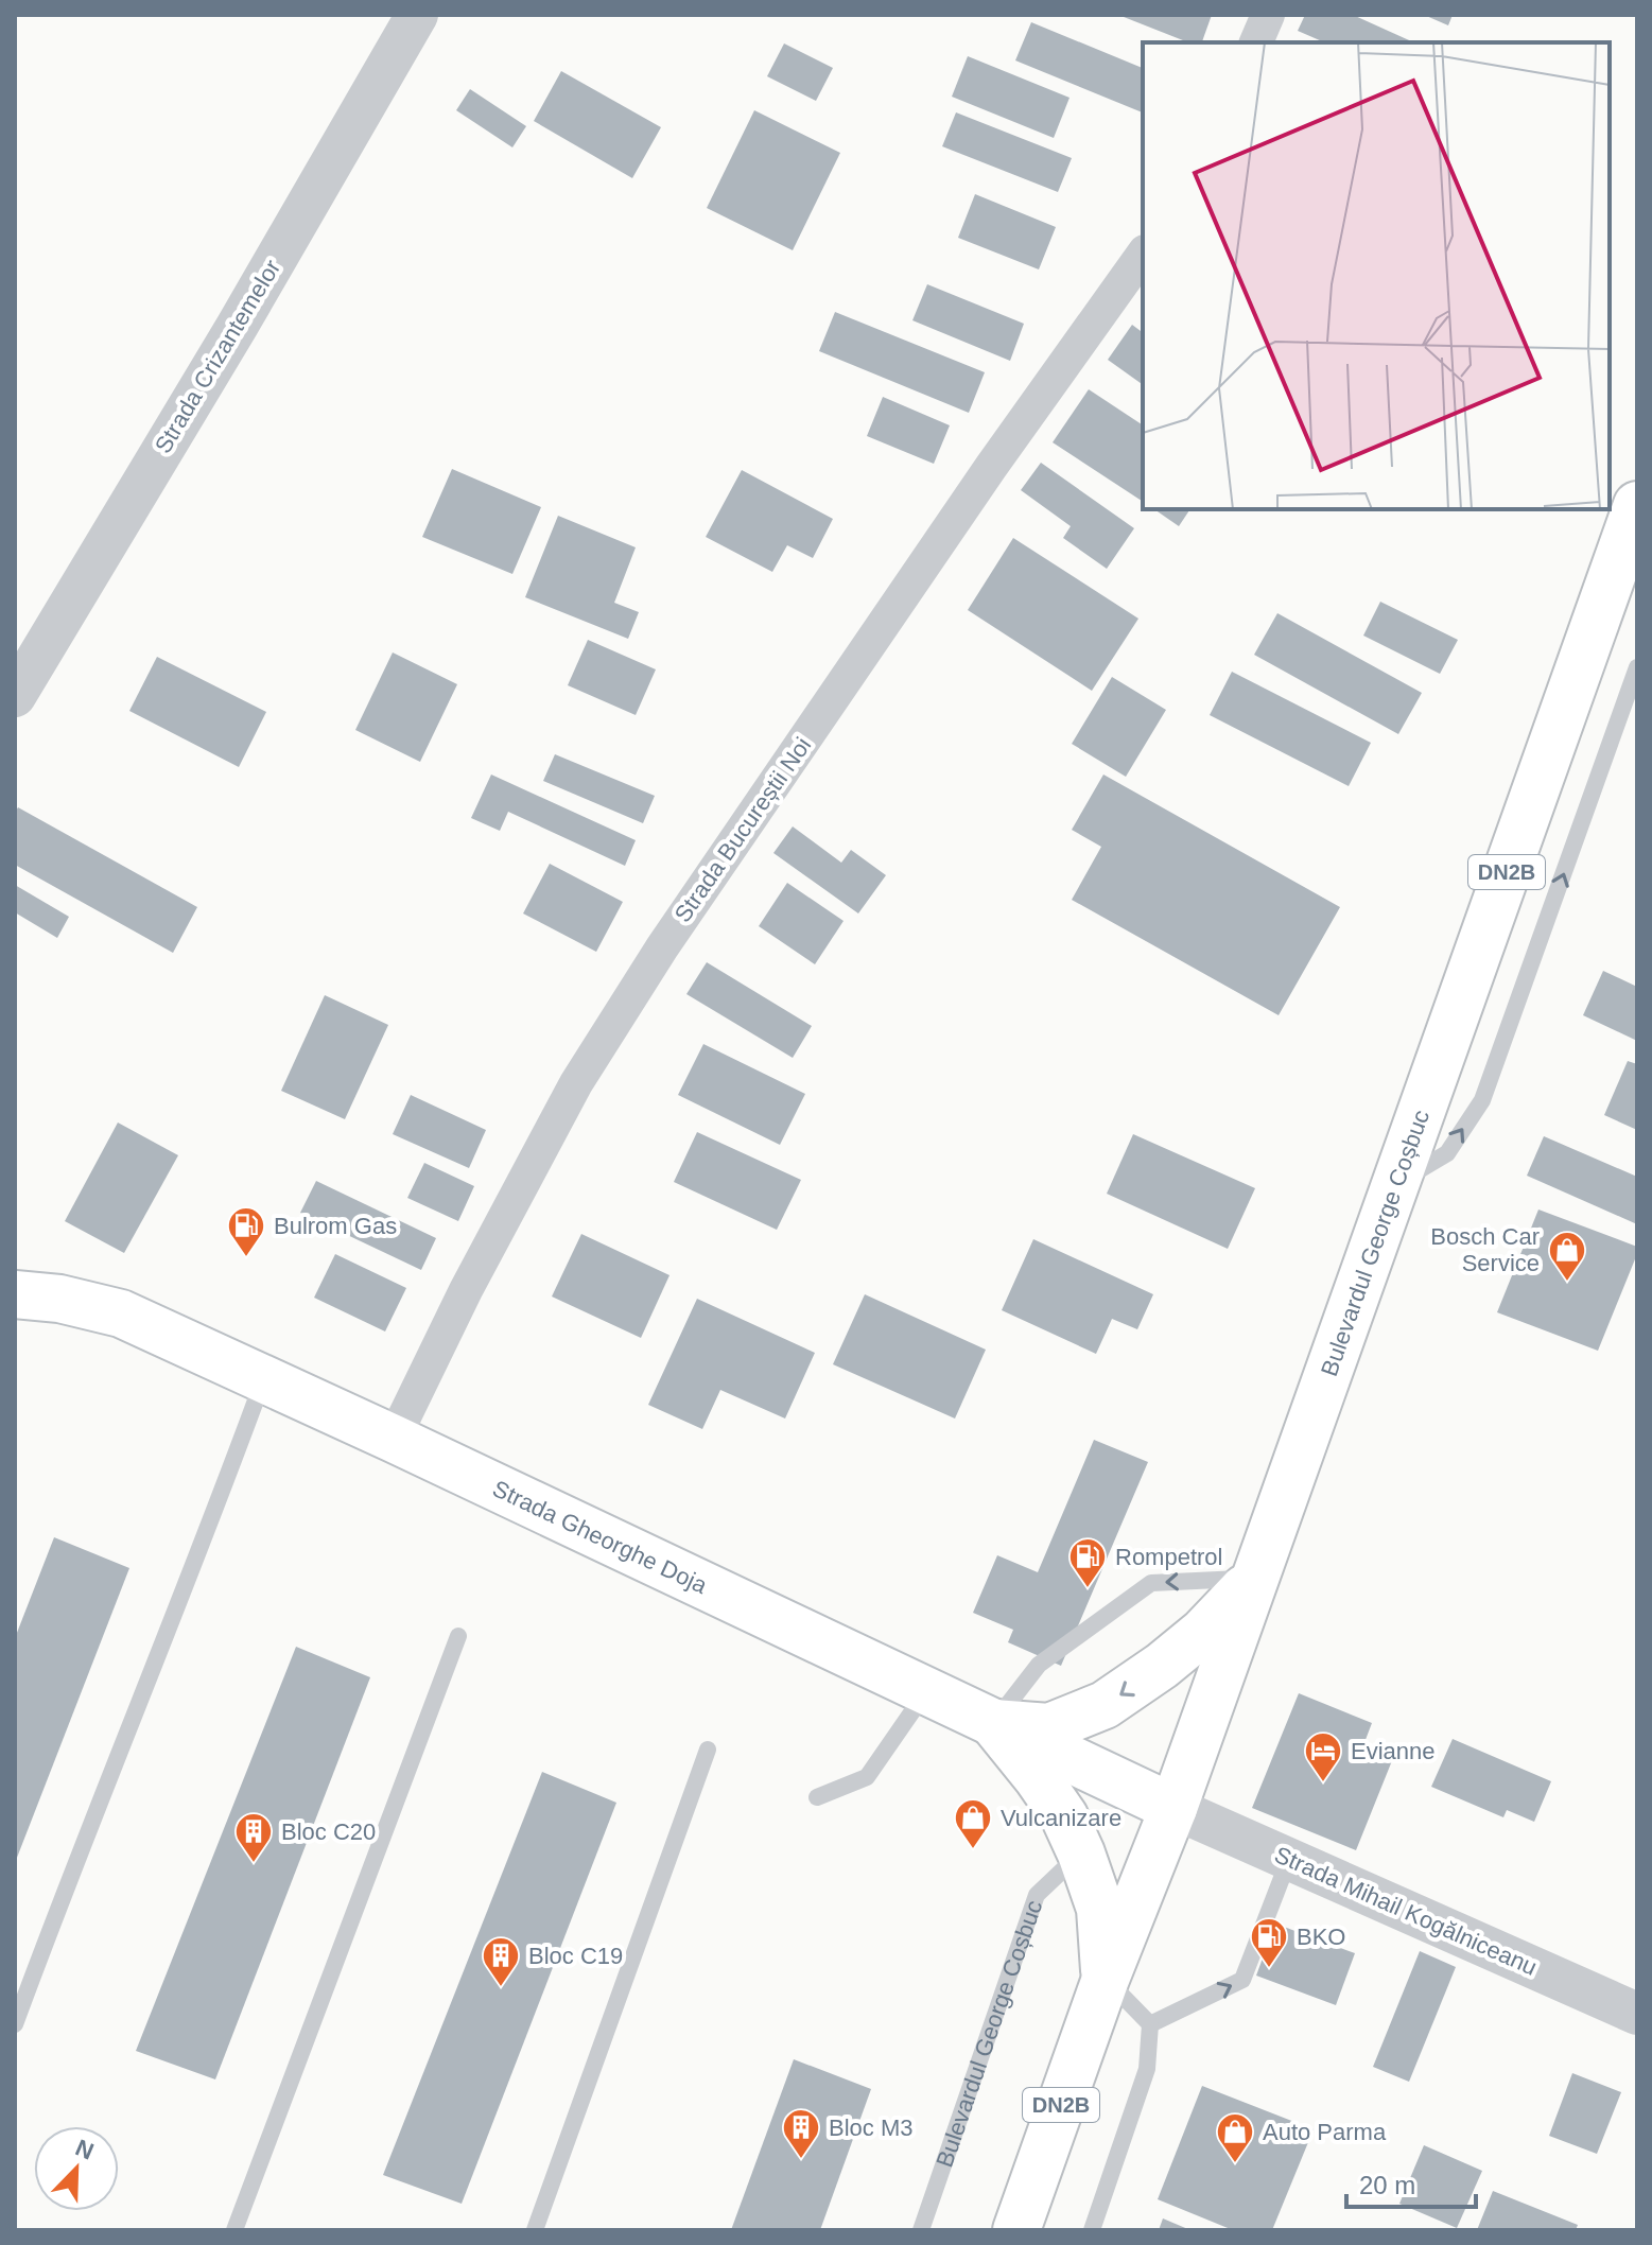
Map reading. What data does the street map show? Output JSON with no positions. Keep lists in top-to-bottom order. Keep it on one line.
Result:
{"streets":{"main road":["DN2B","Bulevardul George Coșbuc","Strada Gheorghe Doja"],"street":["Strada Crizantemelor","Strada Bucureștii Noi","Strada Mihail Kogălniceanu"]},"crossings":[["Strada Bucureștii Noi","Strada Gheorghe Doja"],["Bulevardul George Coșbuc","Strada Gheorghe Doja"],["Bulevardul George Coșbuc","Strada Mihail Kogălniceanu"],["Strada Gheorghe Doja","Strada Mihail Kogălniceanu"]],"places":{"fuel station":["Bulrom Gas","Rompetrol","BKO"],"shop":["Bosch Car Service","Vulcanizare","Auto Parma"],"hotel":["Evianne"],"building":["Bloc C20","Bloc C19","Bloc M3"]},"scale_bar":"20 m","north":"top right"}
